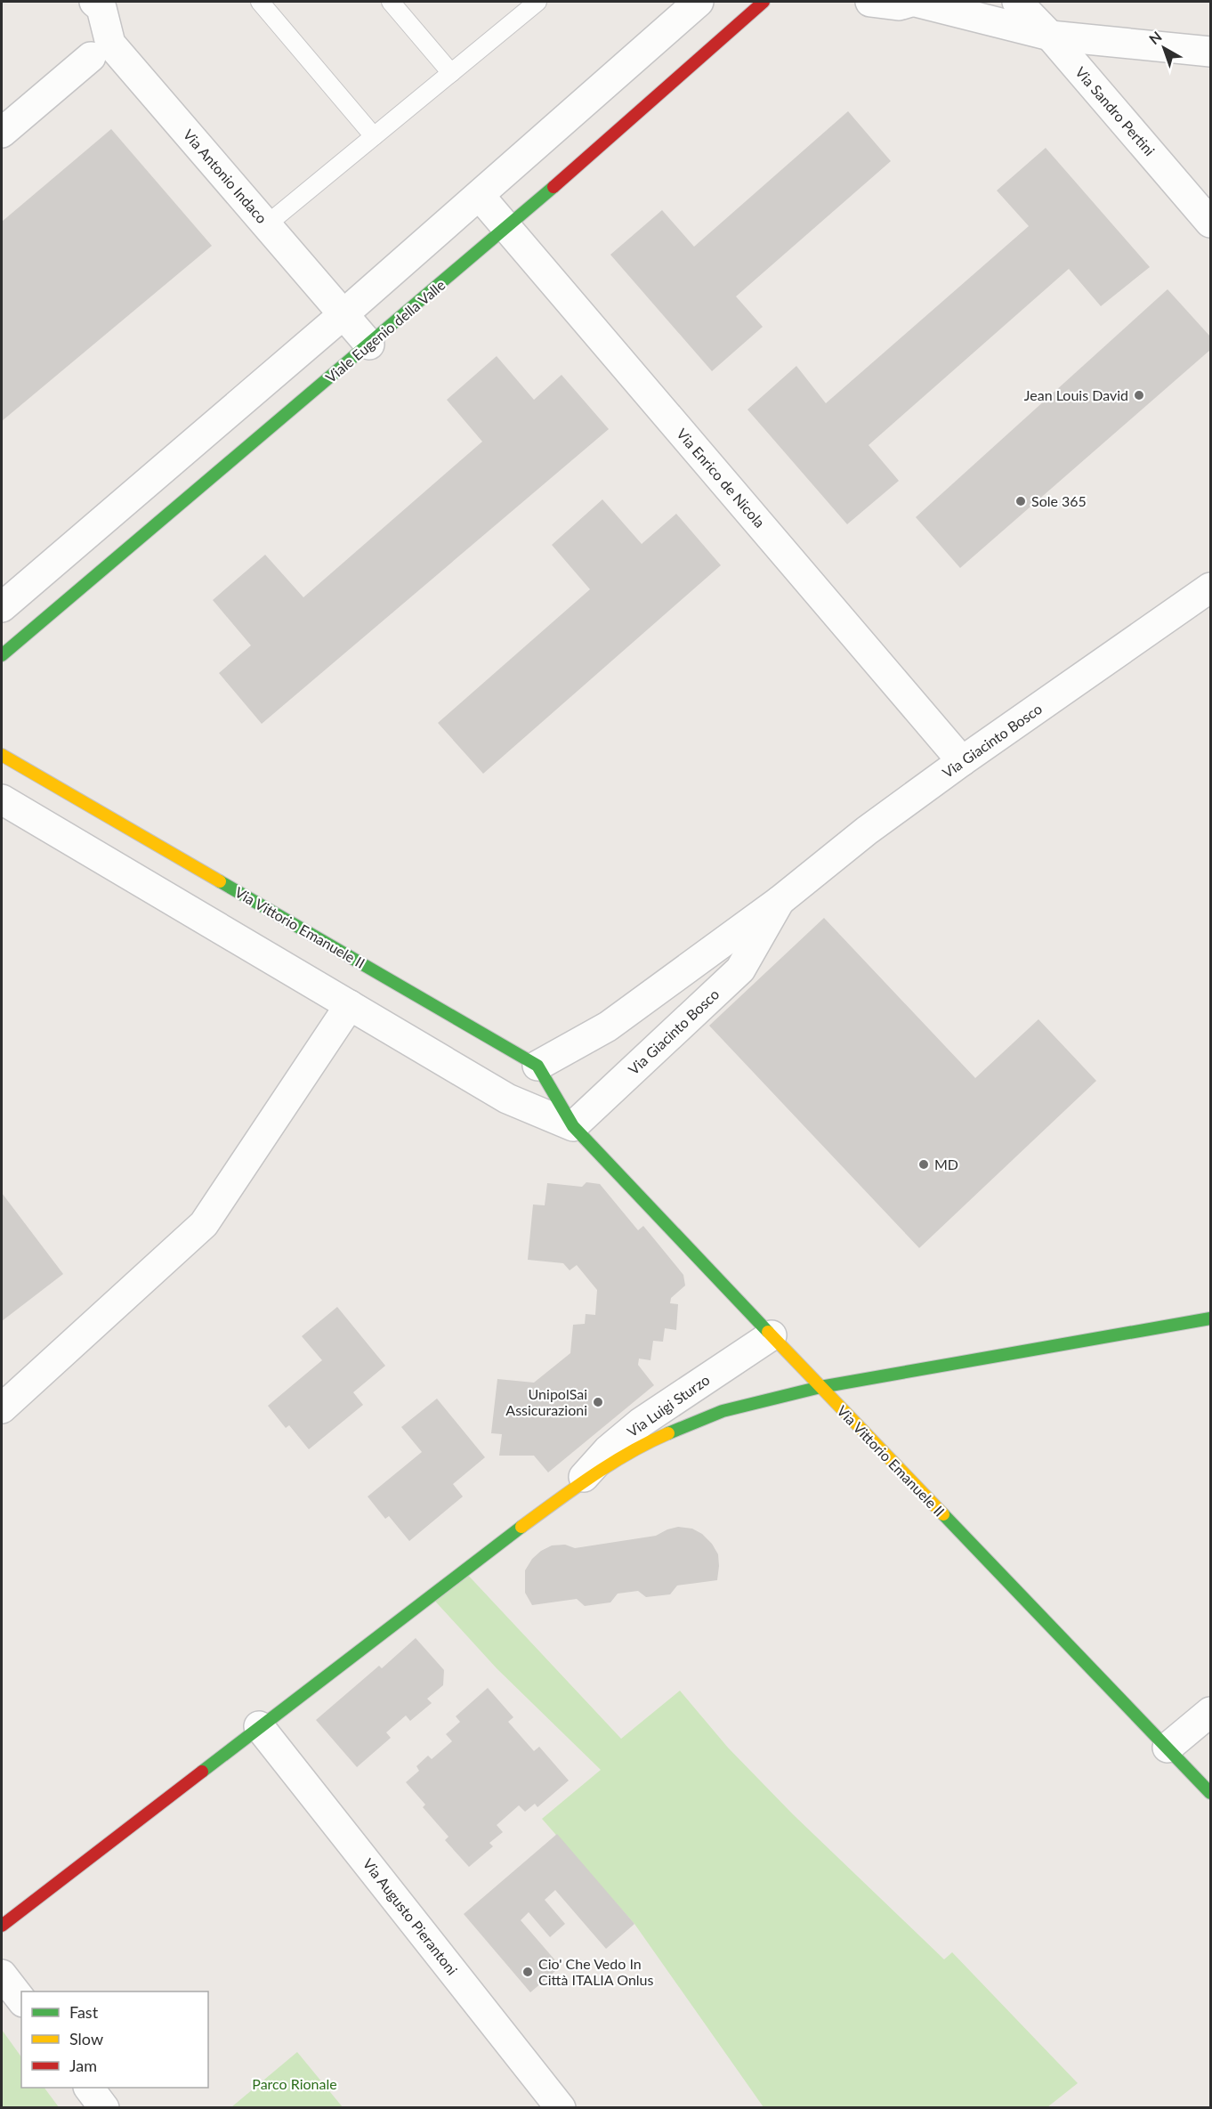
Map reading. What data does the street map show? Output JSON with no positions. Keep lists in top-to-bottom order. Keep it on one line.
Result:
{"streets":{"street":["Via Sandro Pertini","Via Antonio Indaco","Viale Eugenio della Valle","Via Enrico de Nicola","Via Giacinto Bosco","Via Vittorio Emanuele II","Via Luigi Sturzo","Via Augusto Pierantoni"]},"crossings":[["Via Antonio Indaco","Viale Eugenio della Valle"],["Viale Eugenio della Valle","Via Enrico de Nicola"],["Via Enrico de Nicola","Via Giacinto Bosco"],["Via Giacinto Bosco","Via Vittorio Emanuele II"],["Via Vittorio Emanuele II","Via Luigi Sturzo"]],"parks":["Parco Rionale"],"places":["Jean Louis David","Sole 365","MD","UnipolSai Assicurazioni","Cio' Che Vedo In Città ITALIA Onlus"],"legend":["Fast","Slow","Jam"],"north":"top left"}
